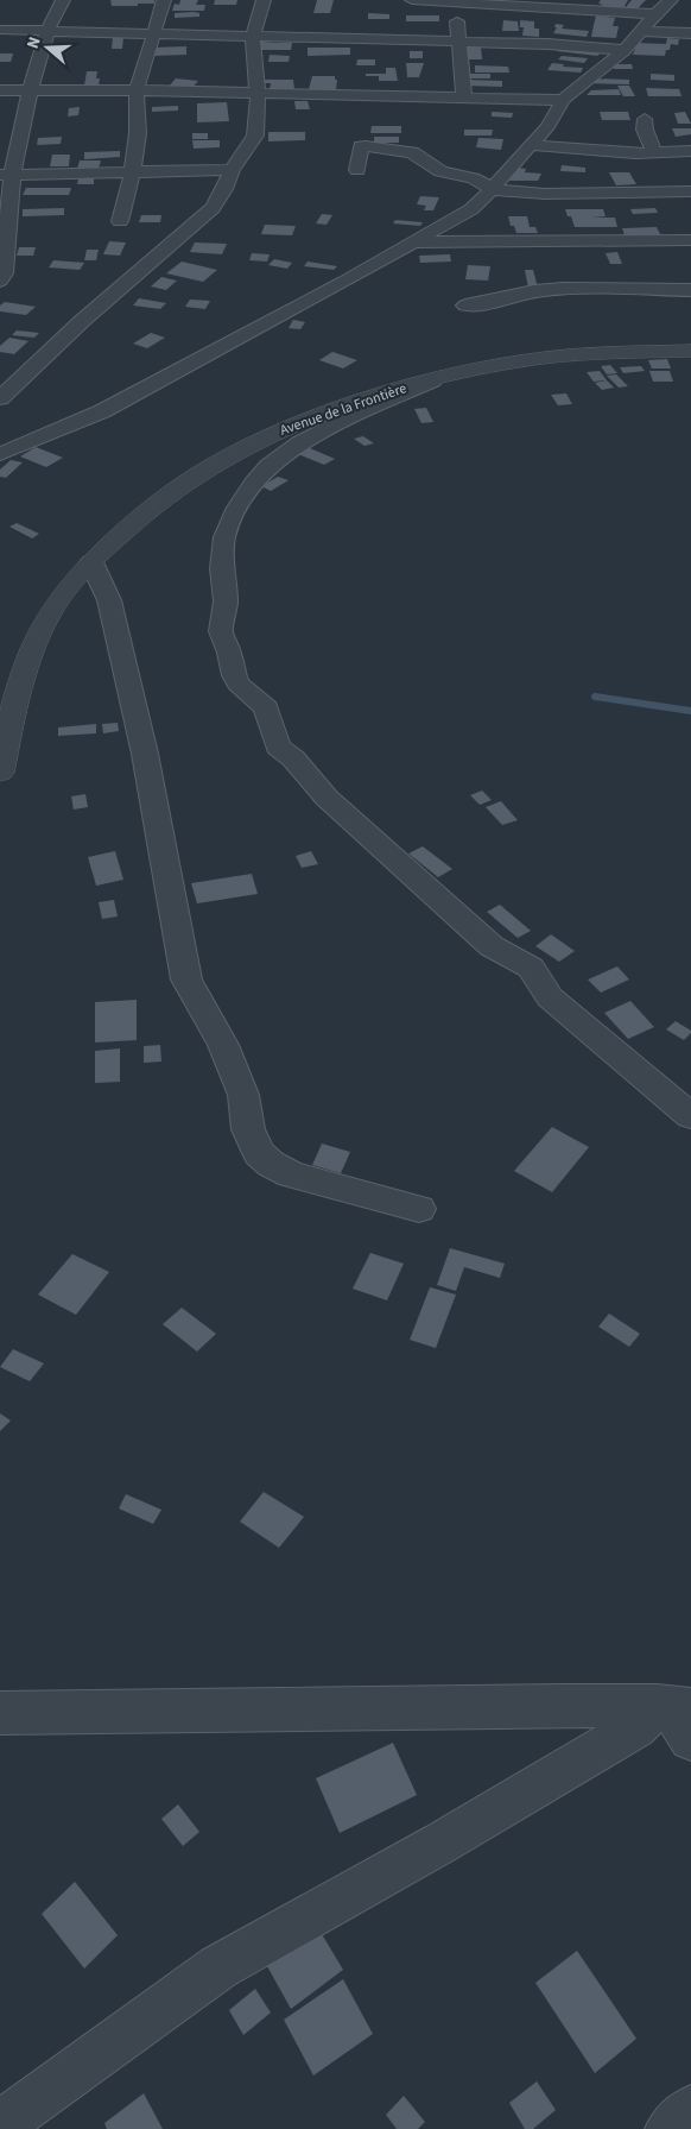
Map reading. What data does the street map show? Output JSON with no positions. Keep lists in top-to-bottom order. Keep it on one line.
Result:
{"streets":{"street":["Avenue de la Frontière"]},"north":"left"}
